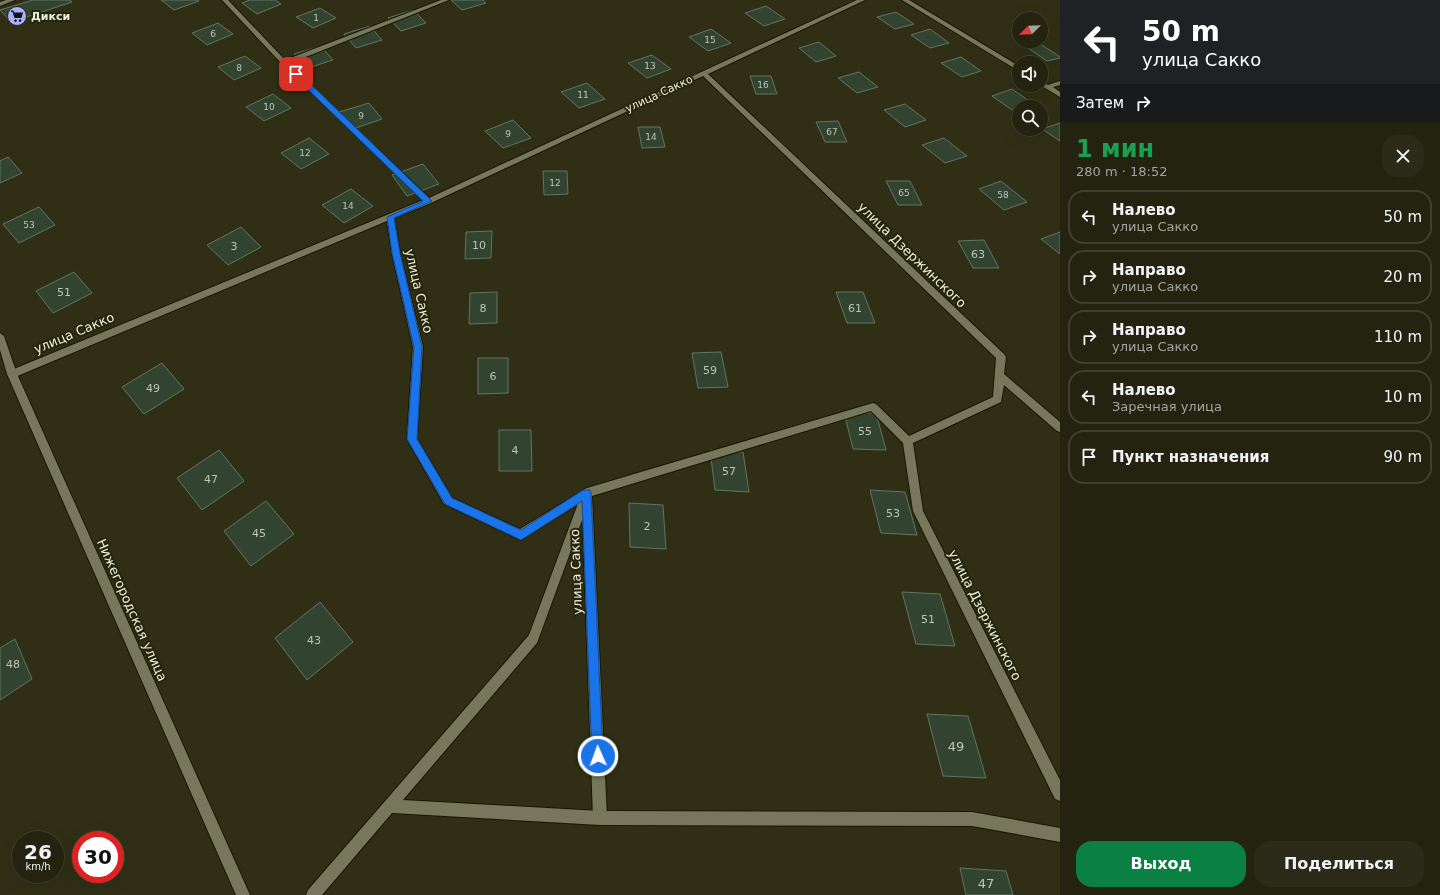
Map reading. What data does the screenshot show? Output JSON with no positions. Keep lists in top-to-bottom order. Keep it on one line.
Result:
{"streets":{"street":["улица Сакко","улица Дзержинского","Нижегородская улица"]},"crossings":[["улица Сакко","улица Дзержинского"],["улица Сакко","Нижегородская улица"]],"places":{"supermarket":["Дикси"]},"house_numbers":["1","6","15","13","8","16","11","10","9","67","9","14","12","12","65","58","14","53","10","3","63","51","8","61","59","6","49","55","4","57","47","53","2","45","51","43","48","49","47"],"north":"bottom left","page":{"turn":["50 m","улица Сакко"],"then":"Затем","heading":["1 мин","280 m · 18:52"],"list":[{"name":"Налево","note":"улица Сакко","value":"50 m"},{"name":"Направо","note":"улица Сакко","value":"20 m"},{"name":"Направо","note":"улица Сакко","value":"110 m"},{"name":"Налево","note":"Заречная улица","value":"10 m"},{"name":"Пункт назначения","value":"90 m"}],"speed":"26 km/h","limit":"30","buttons":["Выход","Поделиться"]}}
